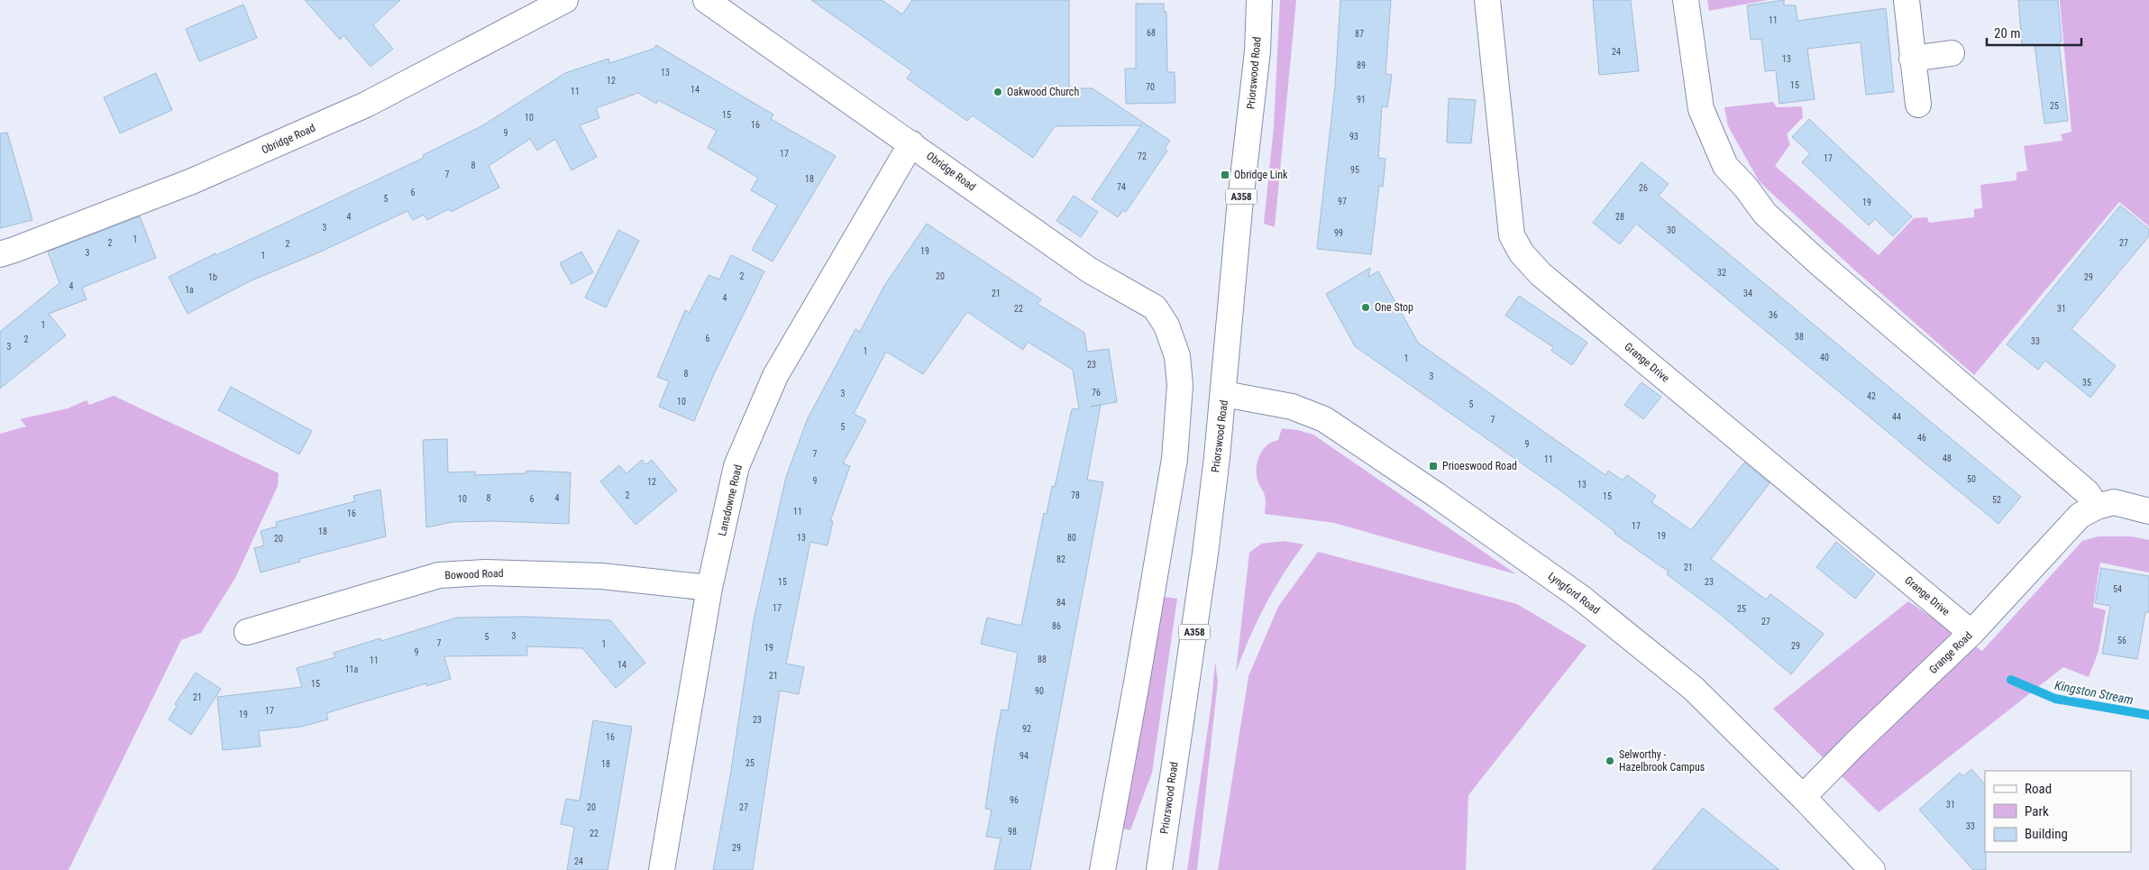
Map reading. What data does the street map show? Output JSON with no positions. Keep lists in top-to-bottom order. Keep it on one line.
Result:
{"streets":{"street":["Priorswood Road","Obridge Road","A358","Grange Drive","Lansdowne Road","Bowood Road","Lyngford Road","Grange Road"]},"crossings":[["Priorswood Road","Lyngford Road"],["Obridge Road","Lansdowne Road"],["Grange Drive","Grange Road"],["Lansdowne Road","Bowood Road"],["Lyngford Road","Grange Road"]],"water":["Kingston Stream"],"places":{"other":["Oakwood Church","One Stop","Selworthy - Hazelbrook Campus"],"transit":["Obridge Link","Prioeswood Road"]},"house_numbers":["11","68","87","24","13","89","13","12","15","70","14","11","91","25","15","10","16","9","93","17","72","17","8","95","7","18","74","26","6","5","97","19","4","28","3","30","99","1","2","27","2","19","3","1","32","2","20","1b","29","4","1a","21","34","4","22","31","36","1","38","6","2","33","3","1","40","1","23","8","3","35","76","3","42","10","5","44","7","5","46","9","7","48","11","50","9","12","13","2","78","15","8","4","10","6","52","11","16","17","18","19","13","80","20","82","21","15","23","54","84","17","25","27","86","3","5","56","7","1","29","19","9","88","11","14","11a","21","15","90","21","17","19","23","92","16","94","25","18","96","31","20","27","33","98","22","29","24"],"legend":["Road","Park","Building"],"scale_bar":"20 m"}
